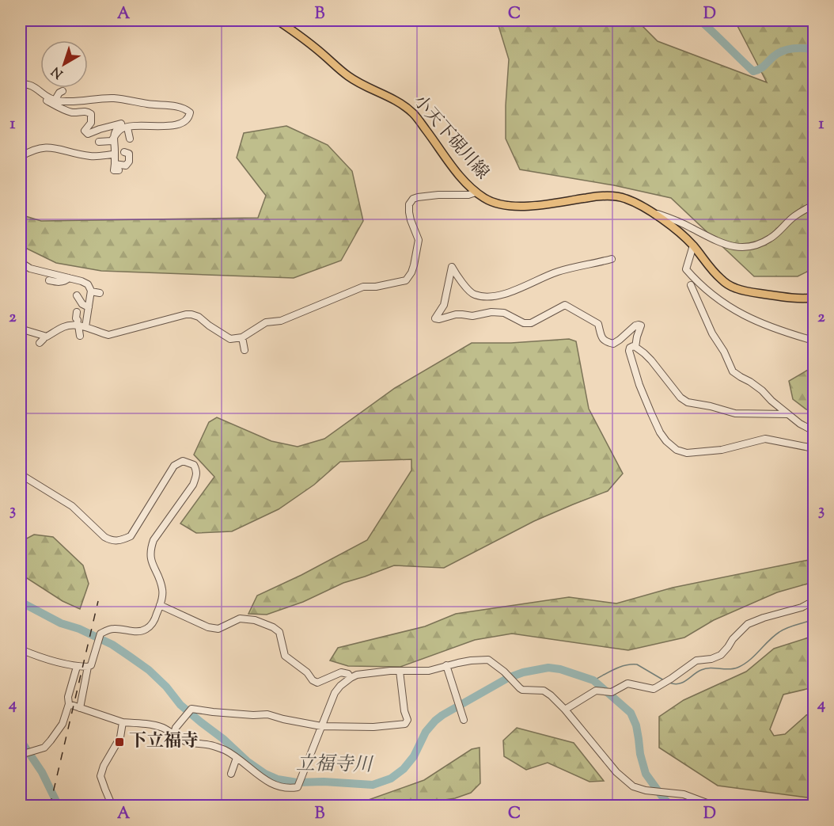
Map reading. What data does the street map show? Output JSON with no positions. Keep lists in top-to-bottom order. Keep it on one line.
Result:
{"streets":{"main road":["小天下硯川線"]},"water":["立福寺川"],"places":{"transit":["下立福寺"]},"north":"bottom left","grid":{"columns":["A","B","C","D"],"rows":["1","2","3","4"]}}
